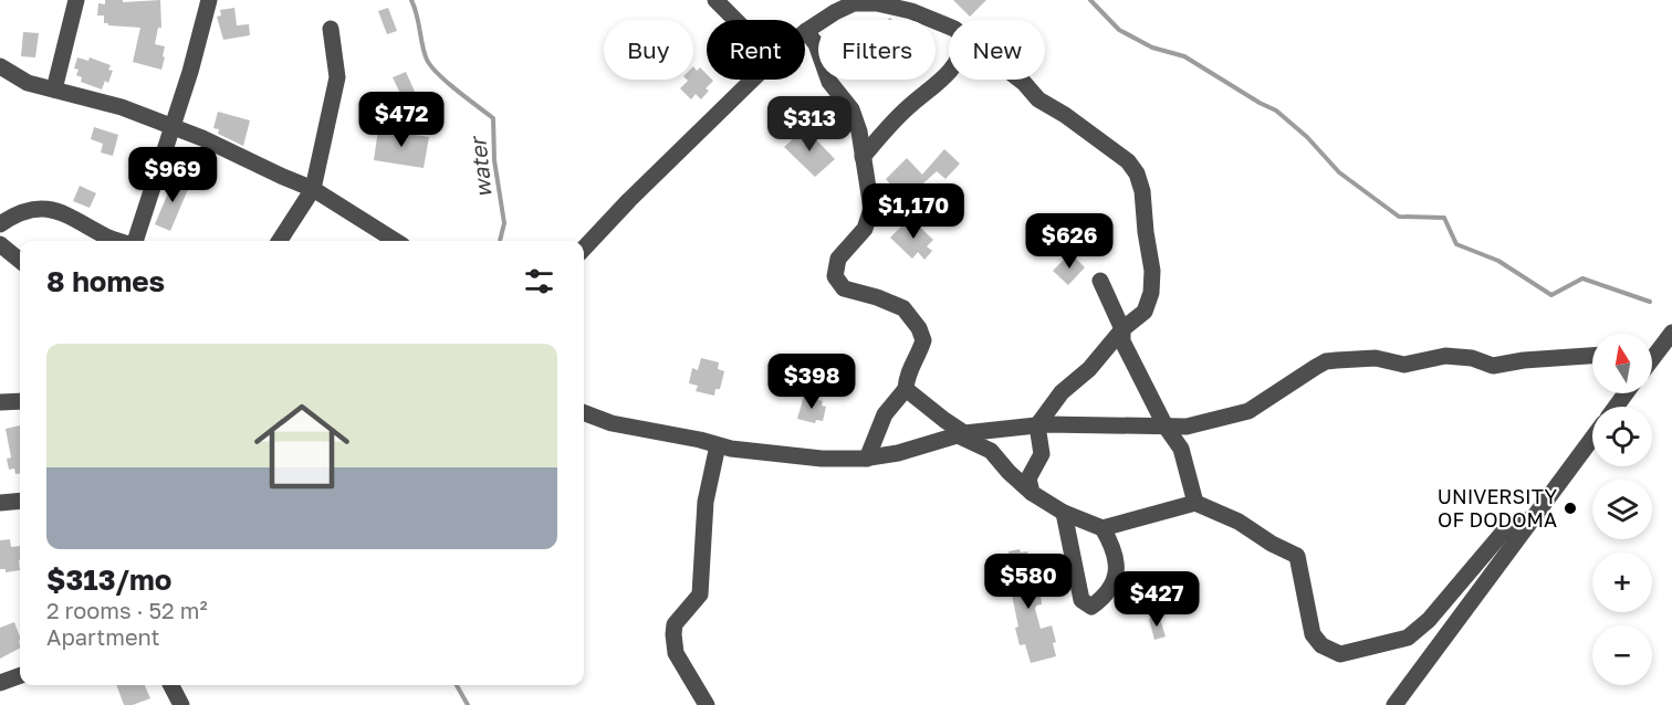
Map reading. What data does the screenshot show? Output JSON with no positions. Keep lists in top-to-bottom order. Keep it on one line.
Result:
{"water":["water"],"places":["UNIVERSITY OF DODOMA"],"north":"top","page":{"chip":["Buy","Rent","Filters","New"],"price":["$472","$313","$969","$1,170","$626","$398","$580","$427"],"heading":"8 homes","list":[{"name":"$313/mo","note":"2 rooms · 52 m² · Apartment"}],"map_buttons":["+","−"]}}
